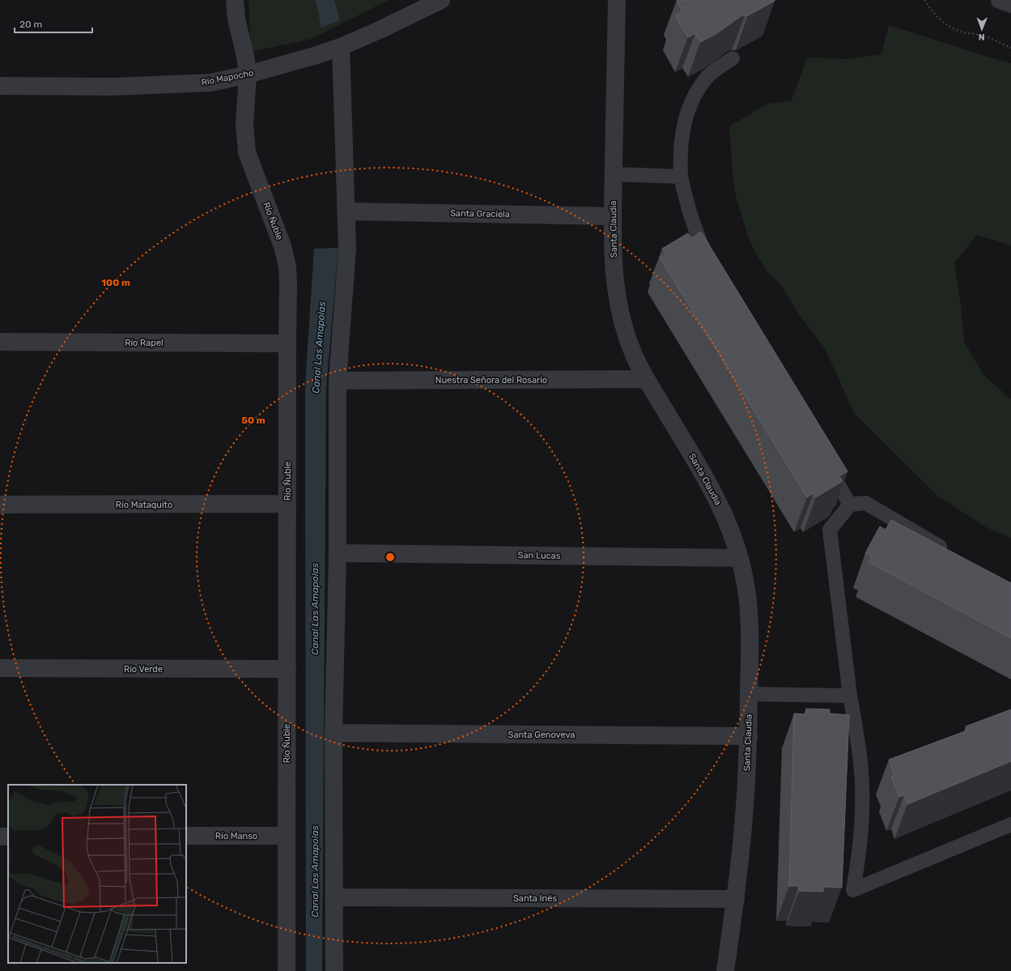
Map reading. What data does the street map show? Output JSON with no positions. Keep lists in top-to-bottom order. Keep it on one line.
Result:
{"streets":{"street":["Río Mapocho","Santa Graciela","Río Ñuble","Santa Claudia","Río Rapel","Nuestra Señora del Rosario","Río Mataquito","San Lucas","Río Verde","Santa Genoveva","Río Manso","Santa Inés"]},"crossings":[["Río Mapocho","Río Ñuble"],["Santa Graciela","Santa Claudia"],["Río Ñuble","Río Rapel"],["Río Ñuble","Río Mataquito"],["Río Ñuble","Río Verde"],["Río Ñuble","Río Manso"],["Santa Claudia","Nuestra Señora del Rosario"],["Santa Claudia","San Lucas"],["Santa Claudia","Santa Genoveva"],["Santa Claudia","Santa Inés"]],"water":["Canal Las Amapolas"],"scale_bar":"20 m","north":"bottom","rings":["100 m","50 m"]}
